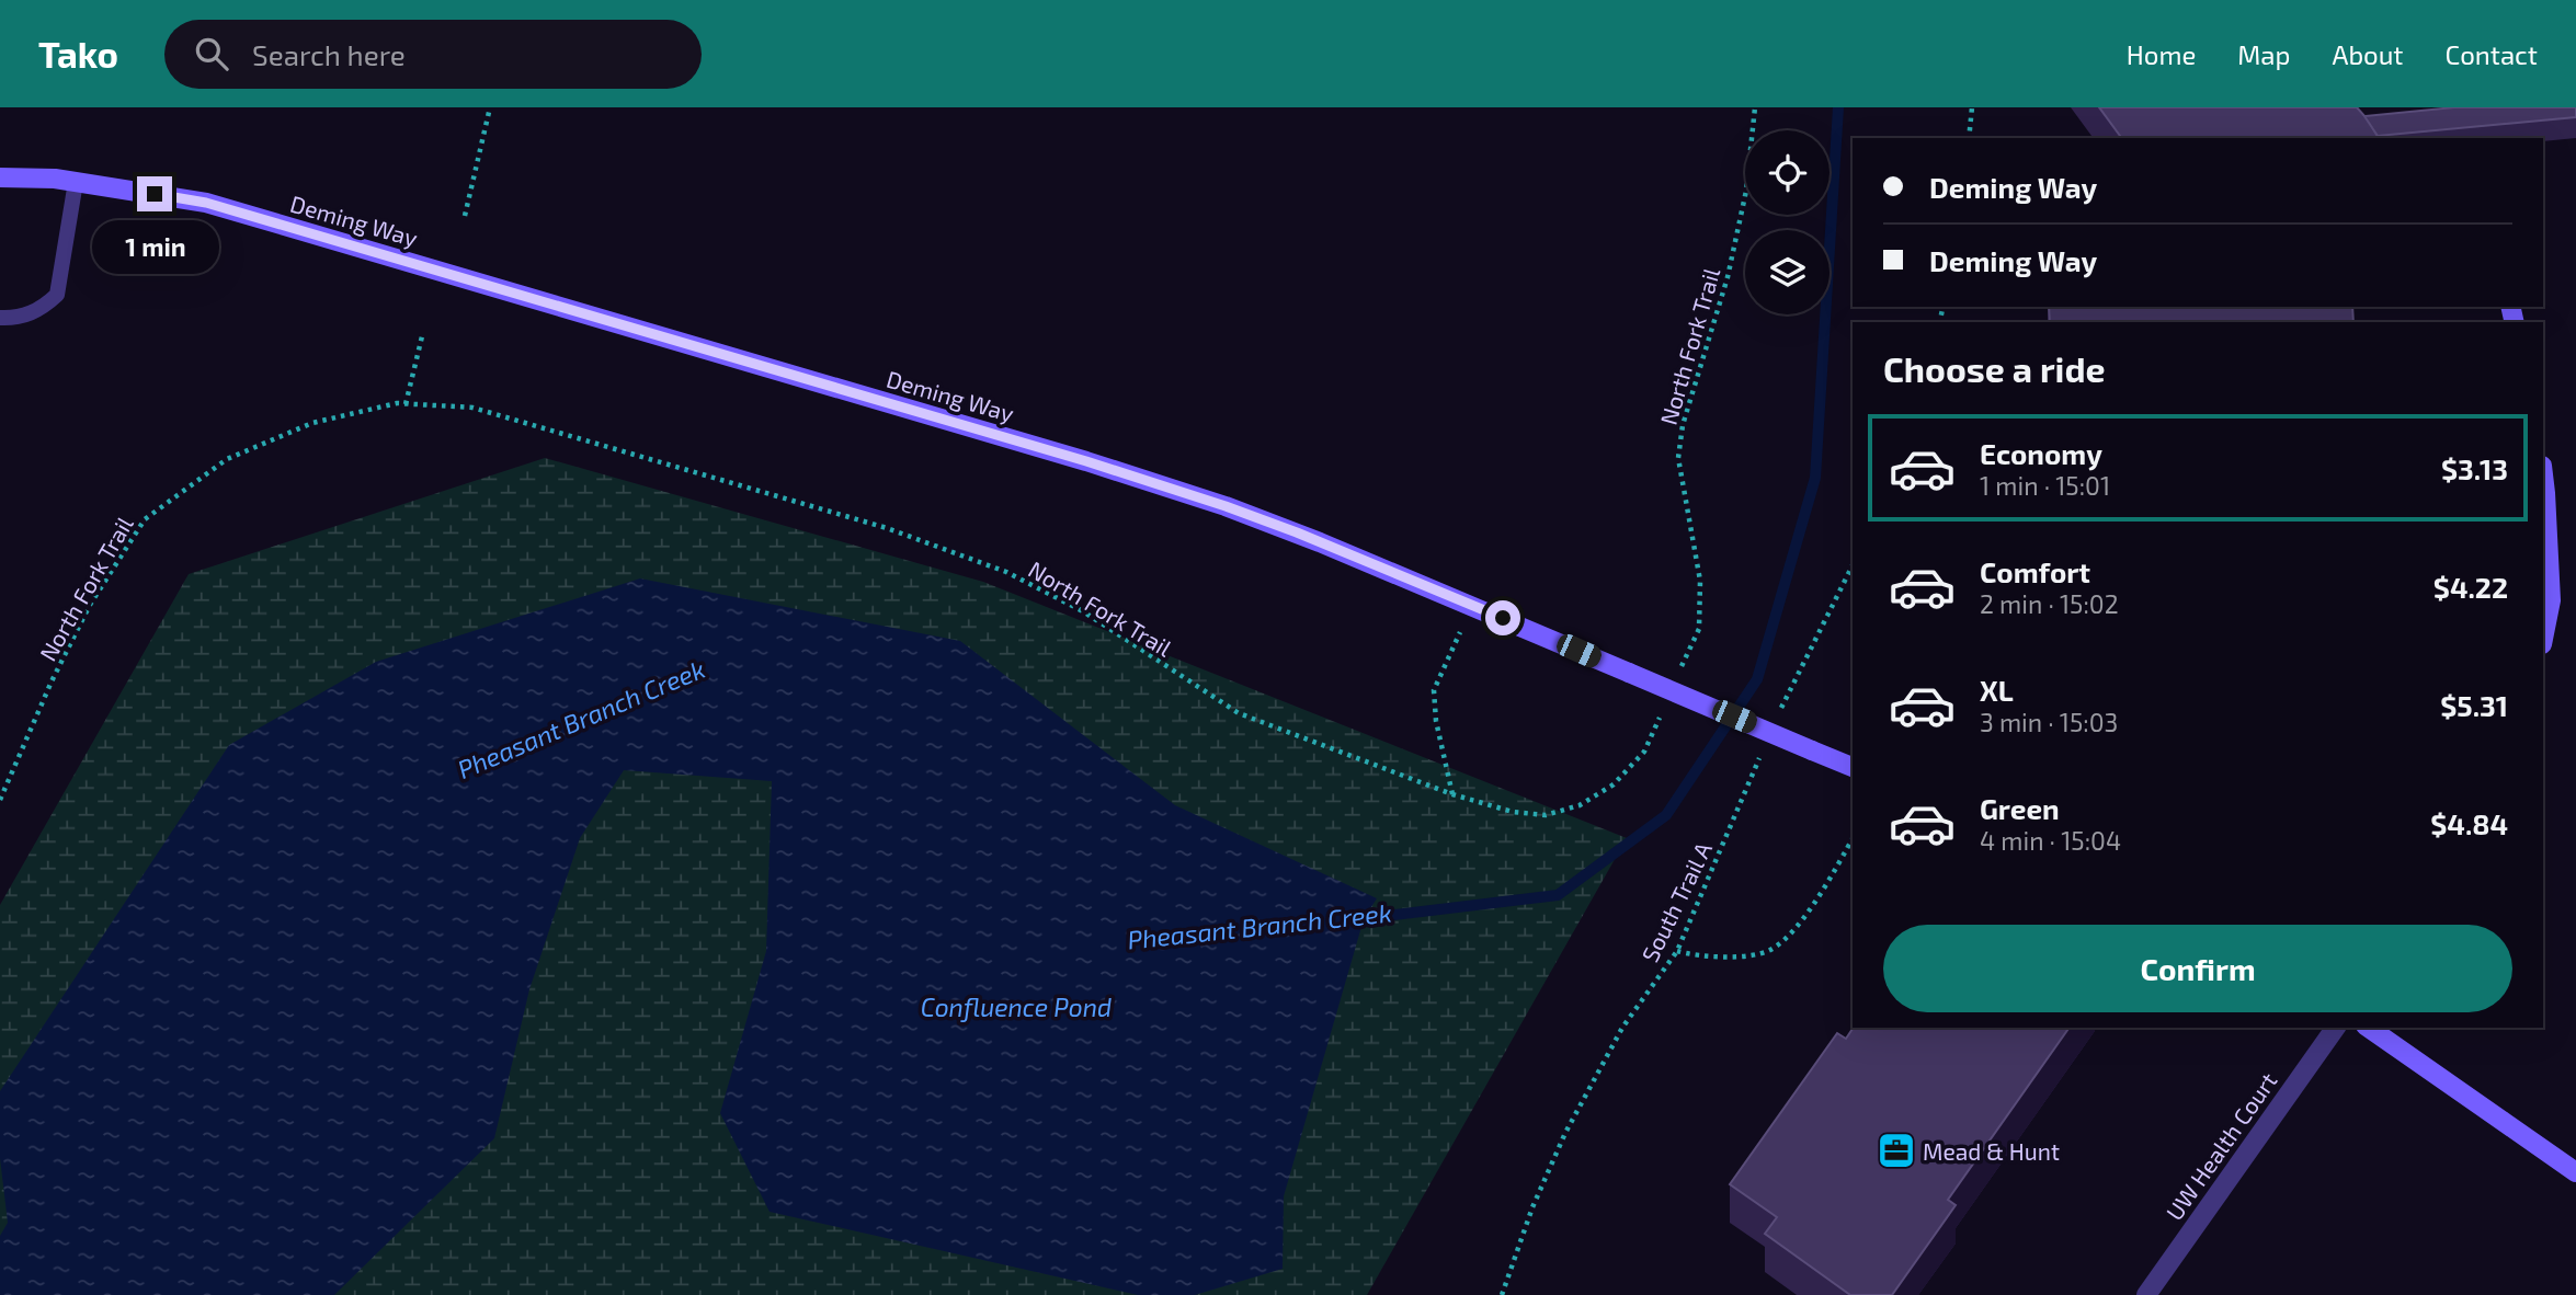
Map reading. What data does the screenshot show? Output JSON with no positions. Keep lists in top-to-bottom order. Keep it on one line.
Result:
{"streets":{"street":["Deming Way","UW Health Court"],"path":["North Fork Trail","South Trail A"]},"water":["Pheasant Branch Creek","Confluence Pond"],"places":{"office":["Mead & Hunt"]},"page":{"header":"Tako","search":"Search here","nav":["Home","Map","About","Contact"],"banner":["Deming Way","Deming Way"],"bubble":"1 min","heading":"Choose a ride","list":[{"name":"Economy","note":"1 min · 15:01","value":"$3.13"},{"name":"Comfort","note":"2 min · 15:02","value":"$4.22"},{"name":"XL","note":"3 min · 15:03","value":"$5.31"},{"name":"Green","note":"4 min · 15:04","value":"$4.84"}],"buttons":"Confirm"}}
